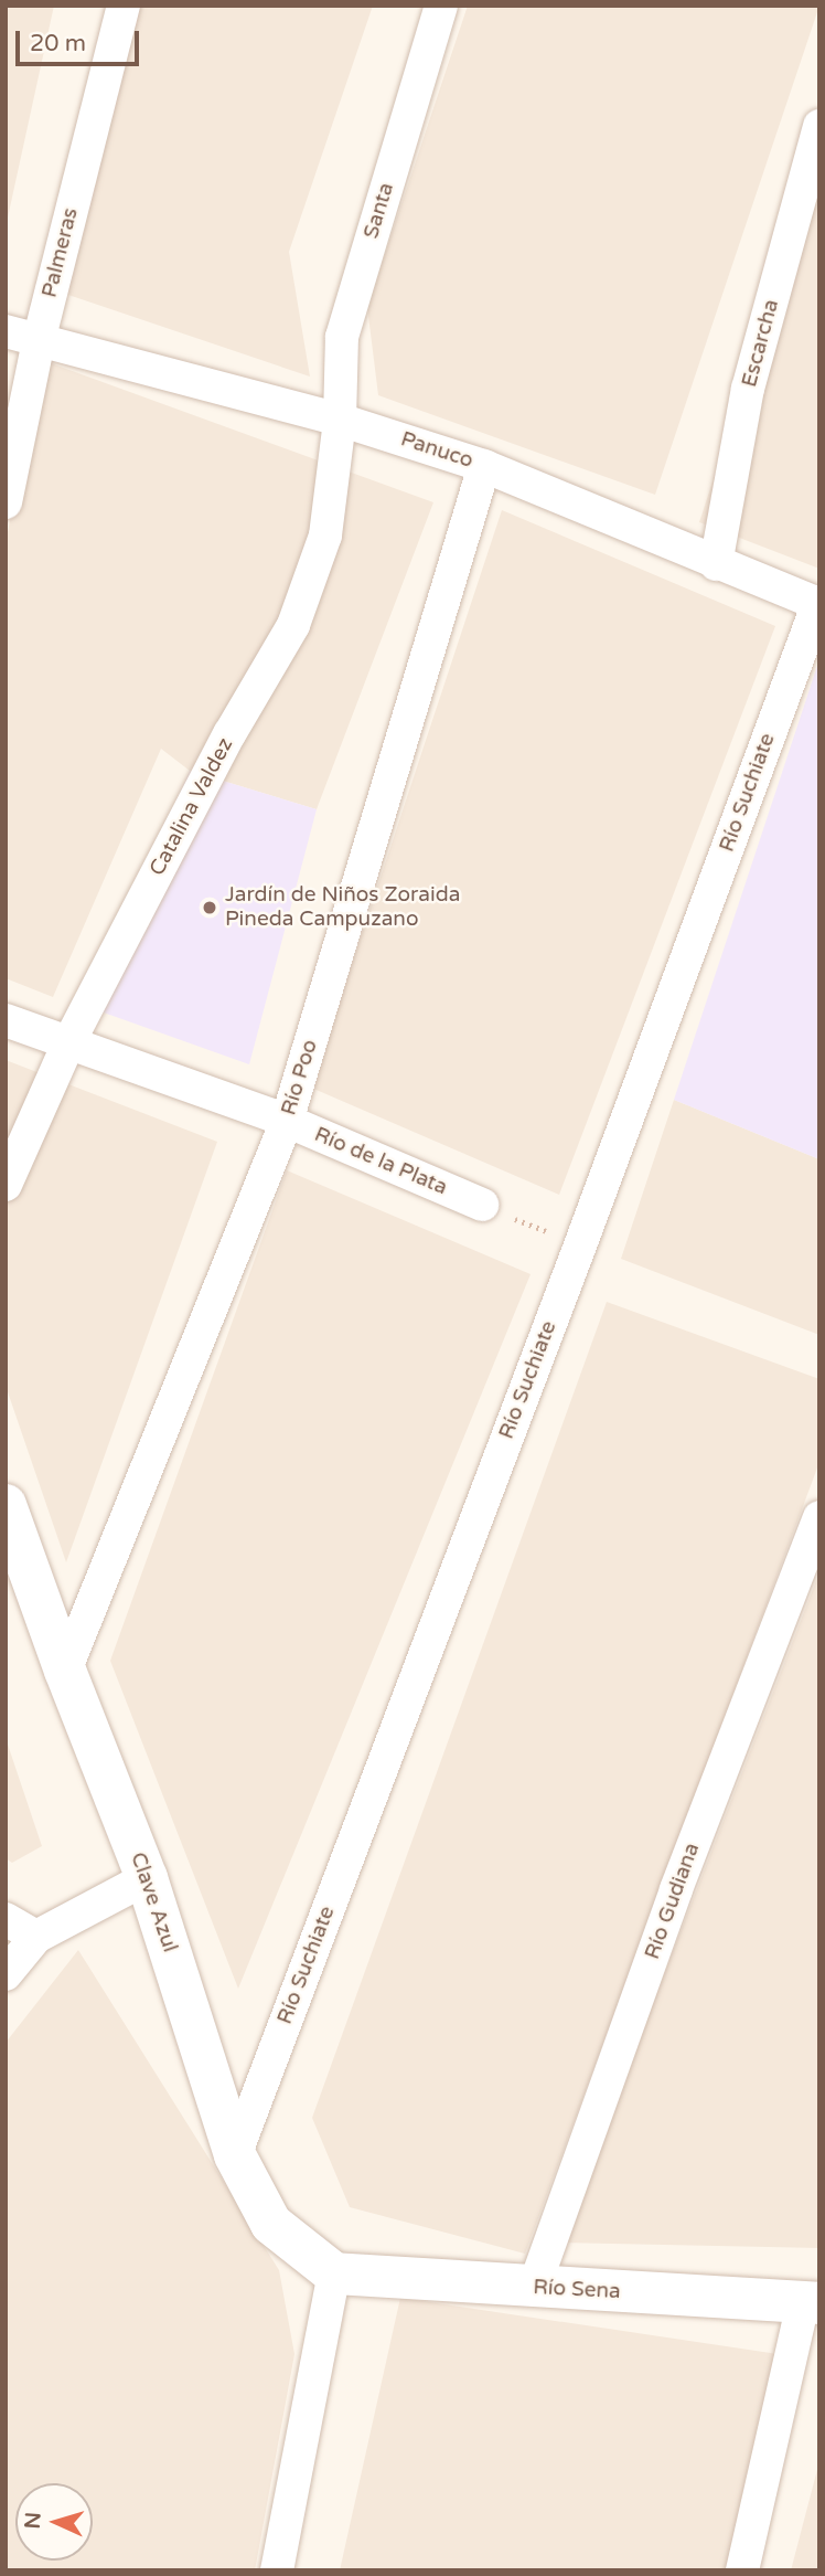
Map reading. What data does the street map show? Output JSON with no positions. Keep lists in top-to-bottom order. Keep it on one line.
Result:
{"streets":{"main road":["Clave Azul","Río Sena"],"street":["Santa","Palmeras","Escarcha","Panuco","Río Suchiate","Catalina Valdez","Río Poo","Río de la Plata","Río Gudiana"]},"crossings":[["Santa","Panuco"],["Santa","Catalina Valdez"],["Palmeras","Panuco"],["Escarcha","Panuco"],["Panuco","Río Suchiate"],["Panuco","Catalina Valdez"],["Panuco","Río Poo"],["Río Suchiate","Clave Azul"],["Catalina Valdez","Río de la Plata"],["Río Poo","Río de la Plata"],["Río Poo","Clave Azul"],["Río Gudiana","Río Sena"],["Clave Azul","Río Sena"]],"places":["Jardín de Niños Zoraida Pineda Campuzano"],"scale_bar":"20 m","north":"left"}
